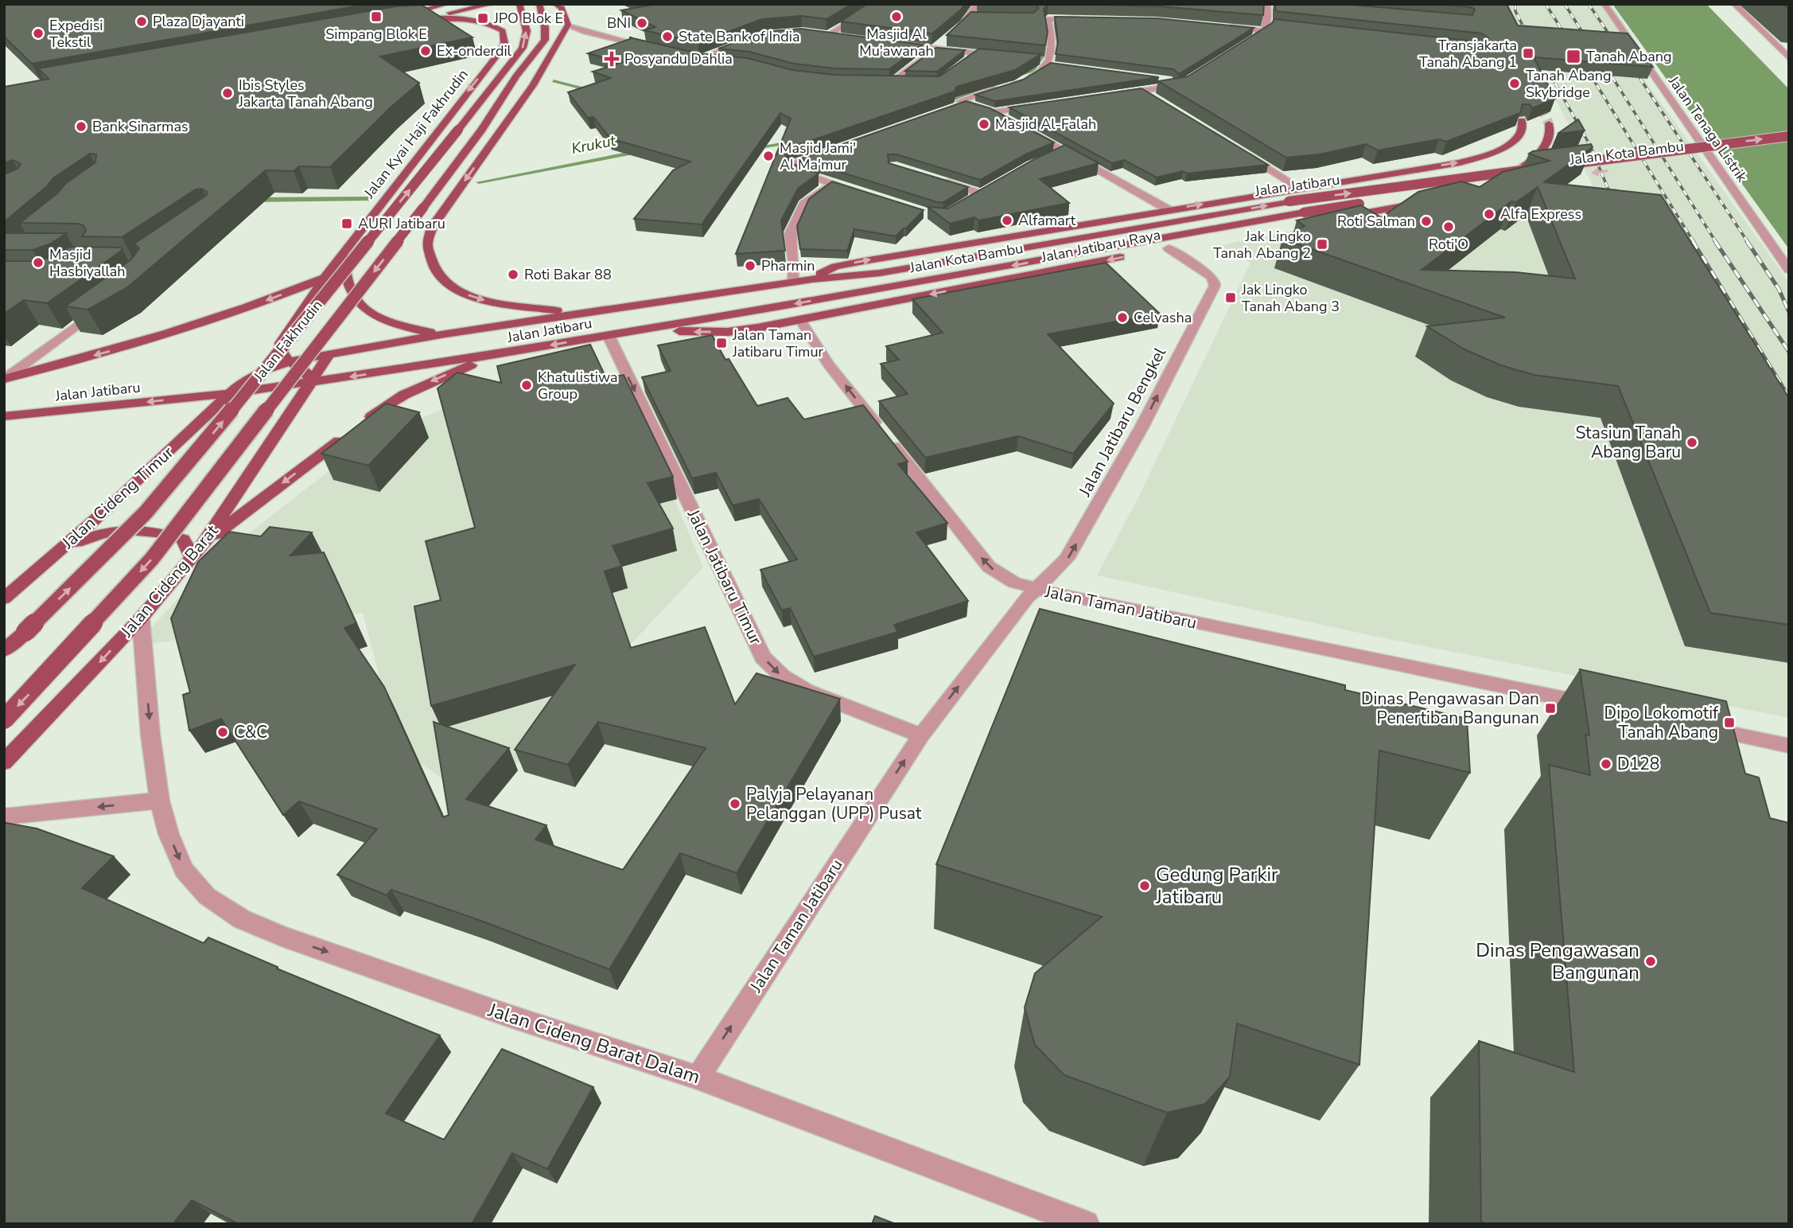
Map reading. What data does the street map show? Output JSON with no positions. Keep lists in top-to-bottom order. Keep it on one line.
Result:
{"streets":{"main road":["Jalan Kyai Haji Fakhrudin","Jalan Kota Bambu","Jalan Jatibaru","Jalan Jatibaru Raya","Jalan Fakhrudin","Jalan Cideng Timur","Jalan Cideng Barat"],"street":["Jalan Tenaga Listrik","Jalan Jatibaru Bengkel","Jalan Jatibaru Timur","Jalan Taman Jatibaru","Jalan Cideng Barat Dalam"]},"crossings":[["Jalan Kyai Haji Fakhrudin","Jalan Jatibaru"],["Jalan Kota Bambu","Jalan Jatibaru"],["Jalan Kota Bambu","Jalan Jatibaru Raya"],["Jalan Jatibaru","Jalan Jatibaru Raya"],["Jalan Jatibaru","Jalan Cideng Timur"],["Jalan Jatibaru","Jalan Jatibaru Timur"],["Jalan Jatibaru","Jalan Cideng Barat"],["Jalan Jatibaru Raya","Jalan Jatibaru Bengkel"],["Jalan Fakhrudin","Jalan Cideng Barat"],["Jalan Jatibaru Bengkel","Jalan Taman Jatibaru"],["Jalan Jatibaru Timur","Jalan Taman Jatibaru"],["Jalan Cideng Barat","Jalan Cideng Barat Dalam"],["Jalan Taman Jatibaru","Jalan Cideng Barat Dalam"]],"one_way":["Jalan Kota Bambu","Jalan Jatibaru Raya","Jalan Jatibaru Bengkel","Jalan Jatibaru Timur","Jalan Taman Jatibaru","Jalan Cideng Barat Dalam"],"water":["Krukut"],"places":{"transit":["Simpang Blok E","JPO Blok E","Transjakarta Tanah Abang 1","Tanah Abang","AURI Jatibaru","Jak Lingko Tanah Abang 2","Jak Lingko Tanah Abang 3","Jalan Taman Jatibaru Timur","Dinas Pengawasan Dan Penertiban Bangunan","Dipo Lokomotif Tanah Abang"],"other":["Masjid Al Mu'awanah","Plaza Djayanti","BNI","Expedisi Tekstil","State Bank of India","Ex-onderdil","Tanah Abang Skybridge","Ibis Styles Jakarta Tanah Abang","Masjid Al-Falah","Bank Sinarmas","Masjid Jami' Al Ma'mur","Alfa Express","Alfamart","Roti Salman","Roti'O","Masjid Hasbiyallah","Pharmin","Roti Bakar 88","Celvasha","Khatulistiwa Group","Stasiun Tanah Abang Baru","C&C","D128","Palyja Pelayanan Pelanggan (UPP) Pusat","Gedung Parkir Jatibaru","Dinas Pengawasan Bangunan"],"health":["Posyandu Dahlia"]}}
